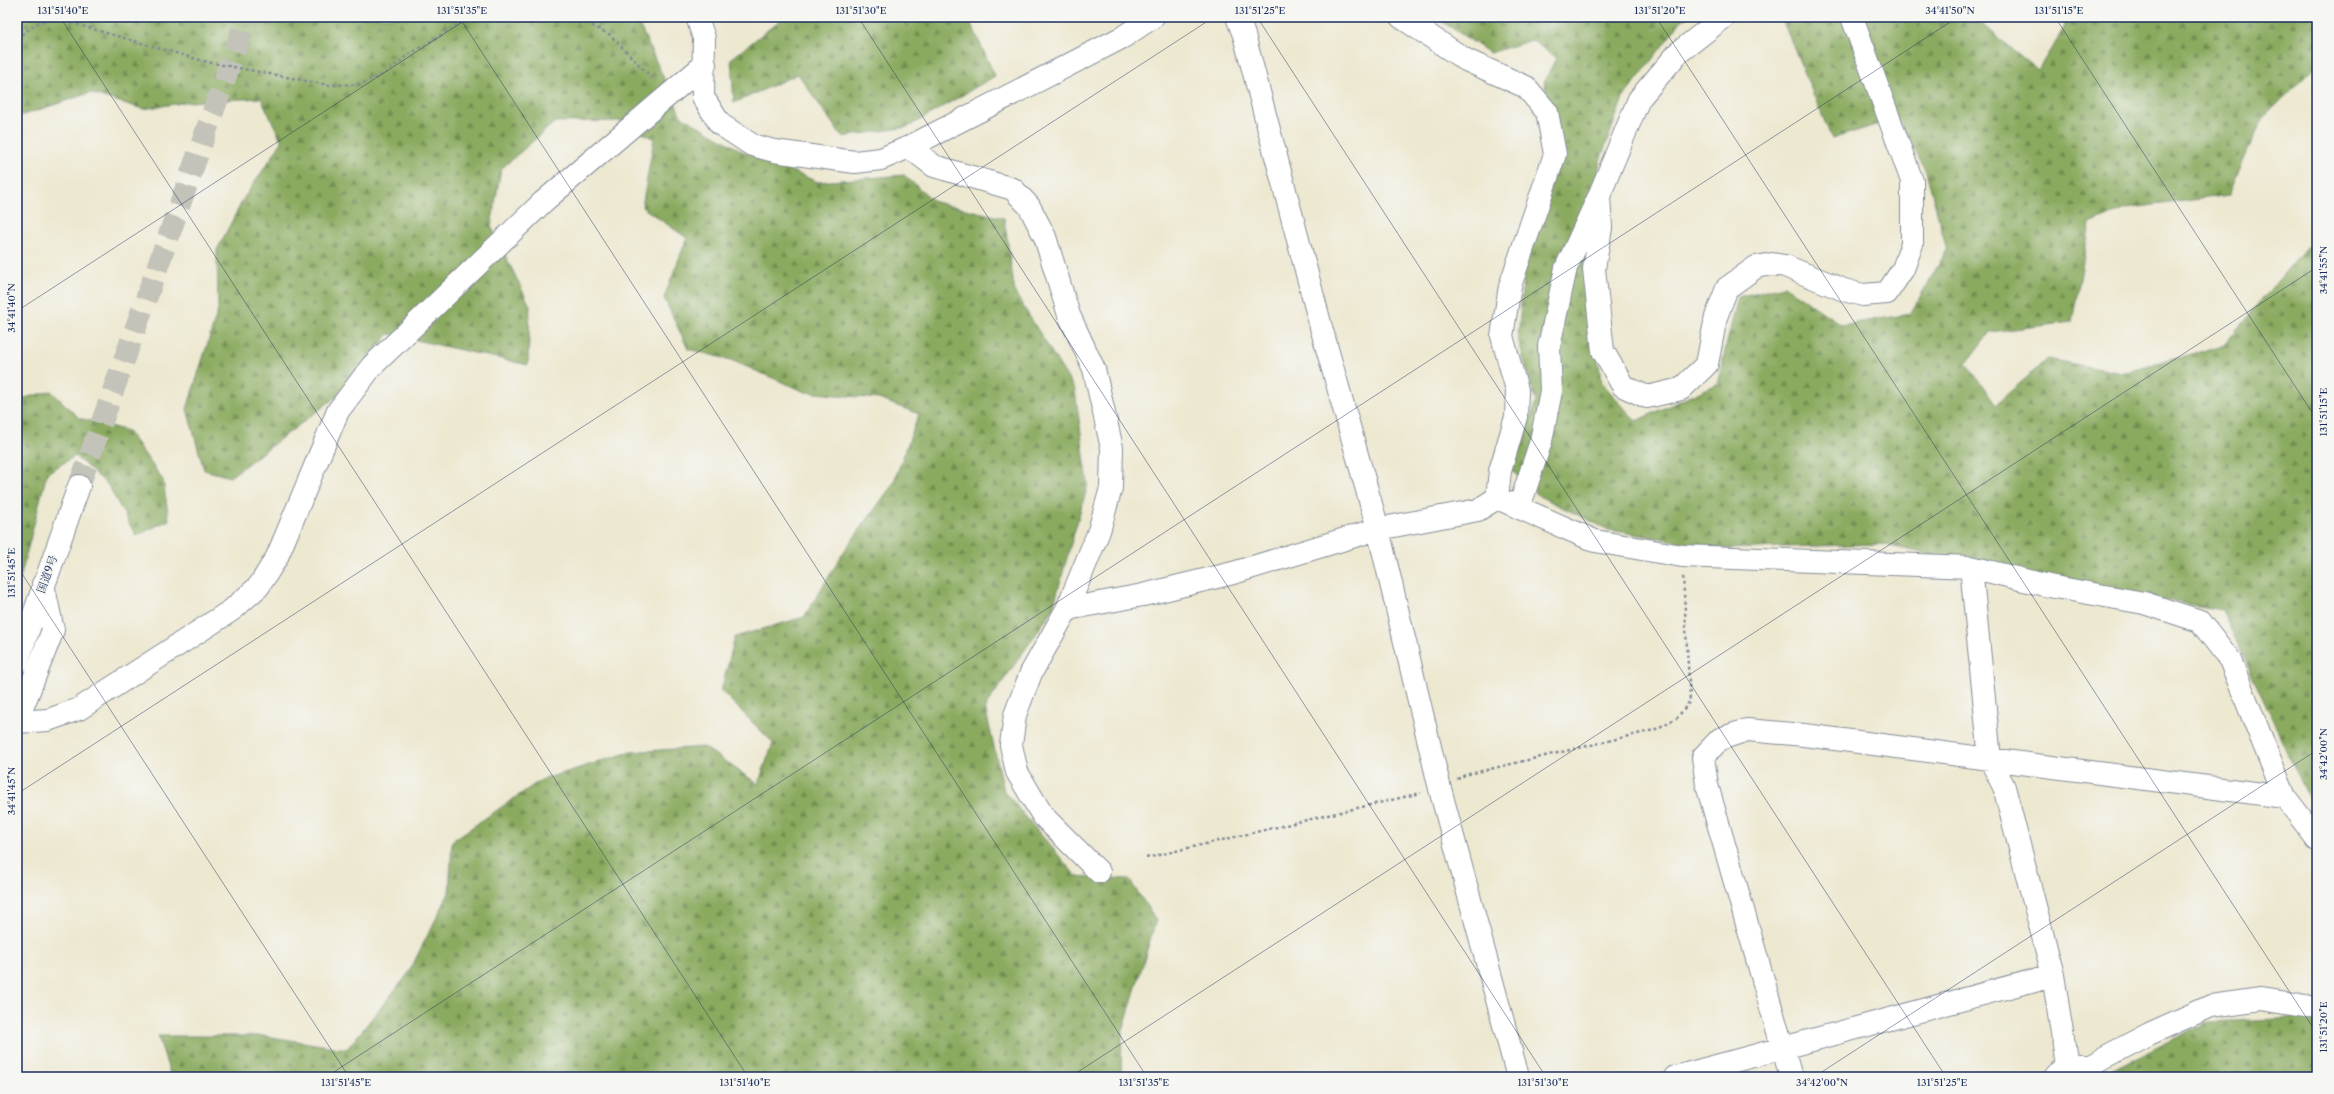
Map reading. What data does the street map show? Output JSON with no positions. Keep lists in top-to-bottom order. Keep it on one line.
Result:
{"streets":{"main road":["国道9号"]},"coordinates":["131°51'40\"E","131°51'35\"E","131°51'30\"E","131°51'25\"E","131°51'20\"E","34°41'50\"N","131°51'15\"E","34°41'55\"N","34°41'40\"N","131°51'45\"E","34°42'00\"N","34°41'45\"N"]}
